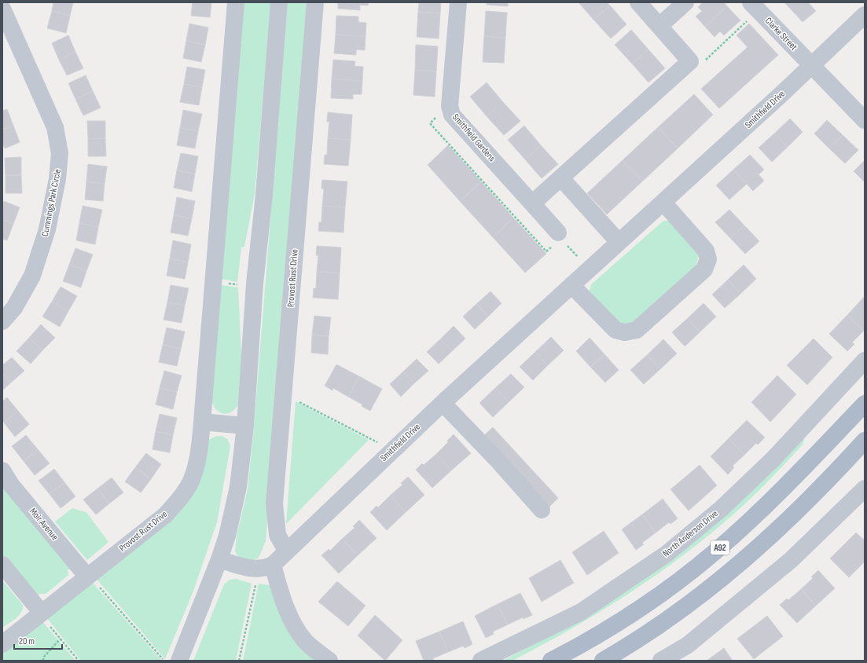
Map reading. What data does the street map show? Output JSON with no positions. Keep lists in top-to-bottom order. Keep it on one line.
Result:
{"streets":{"main road":["A92"],"street":["Clarke Street","Smithfield Drive","Smithfield Gardens","Cummings Park Circle","Provost Rust Drive","Moir Avenue","North Anderson Drive"]},"crossings":[["Clarke Street","Smithfield Drive"],["Smithfield Drive","Provost Rust Drive"],["Provost Rust Drive","Moir Avenue"]],"scale_bar":"20 m"}
